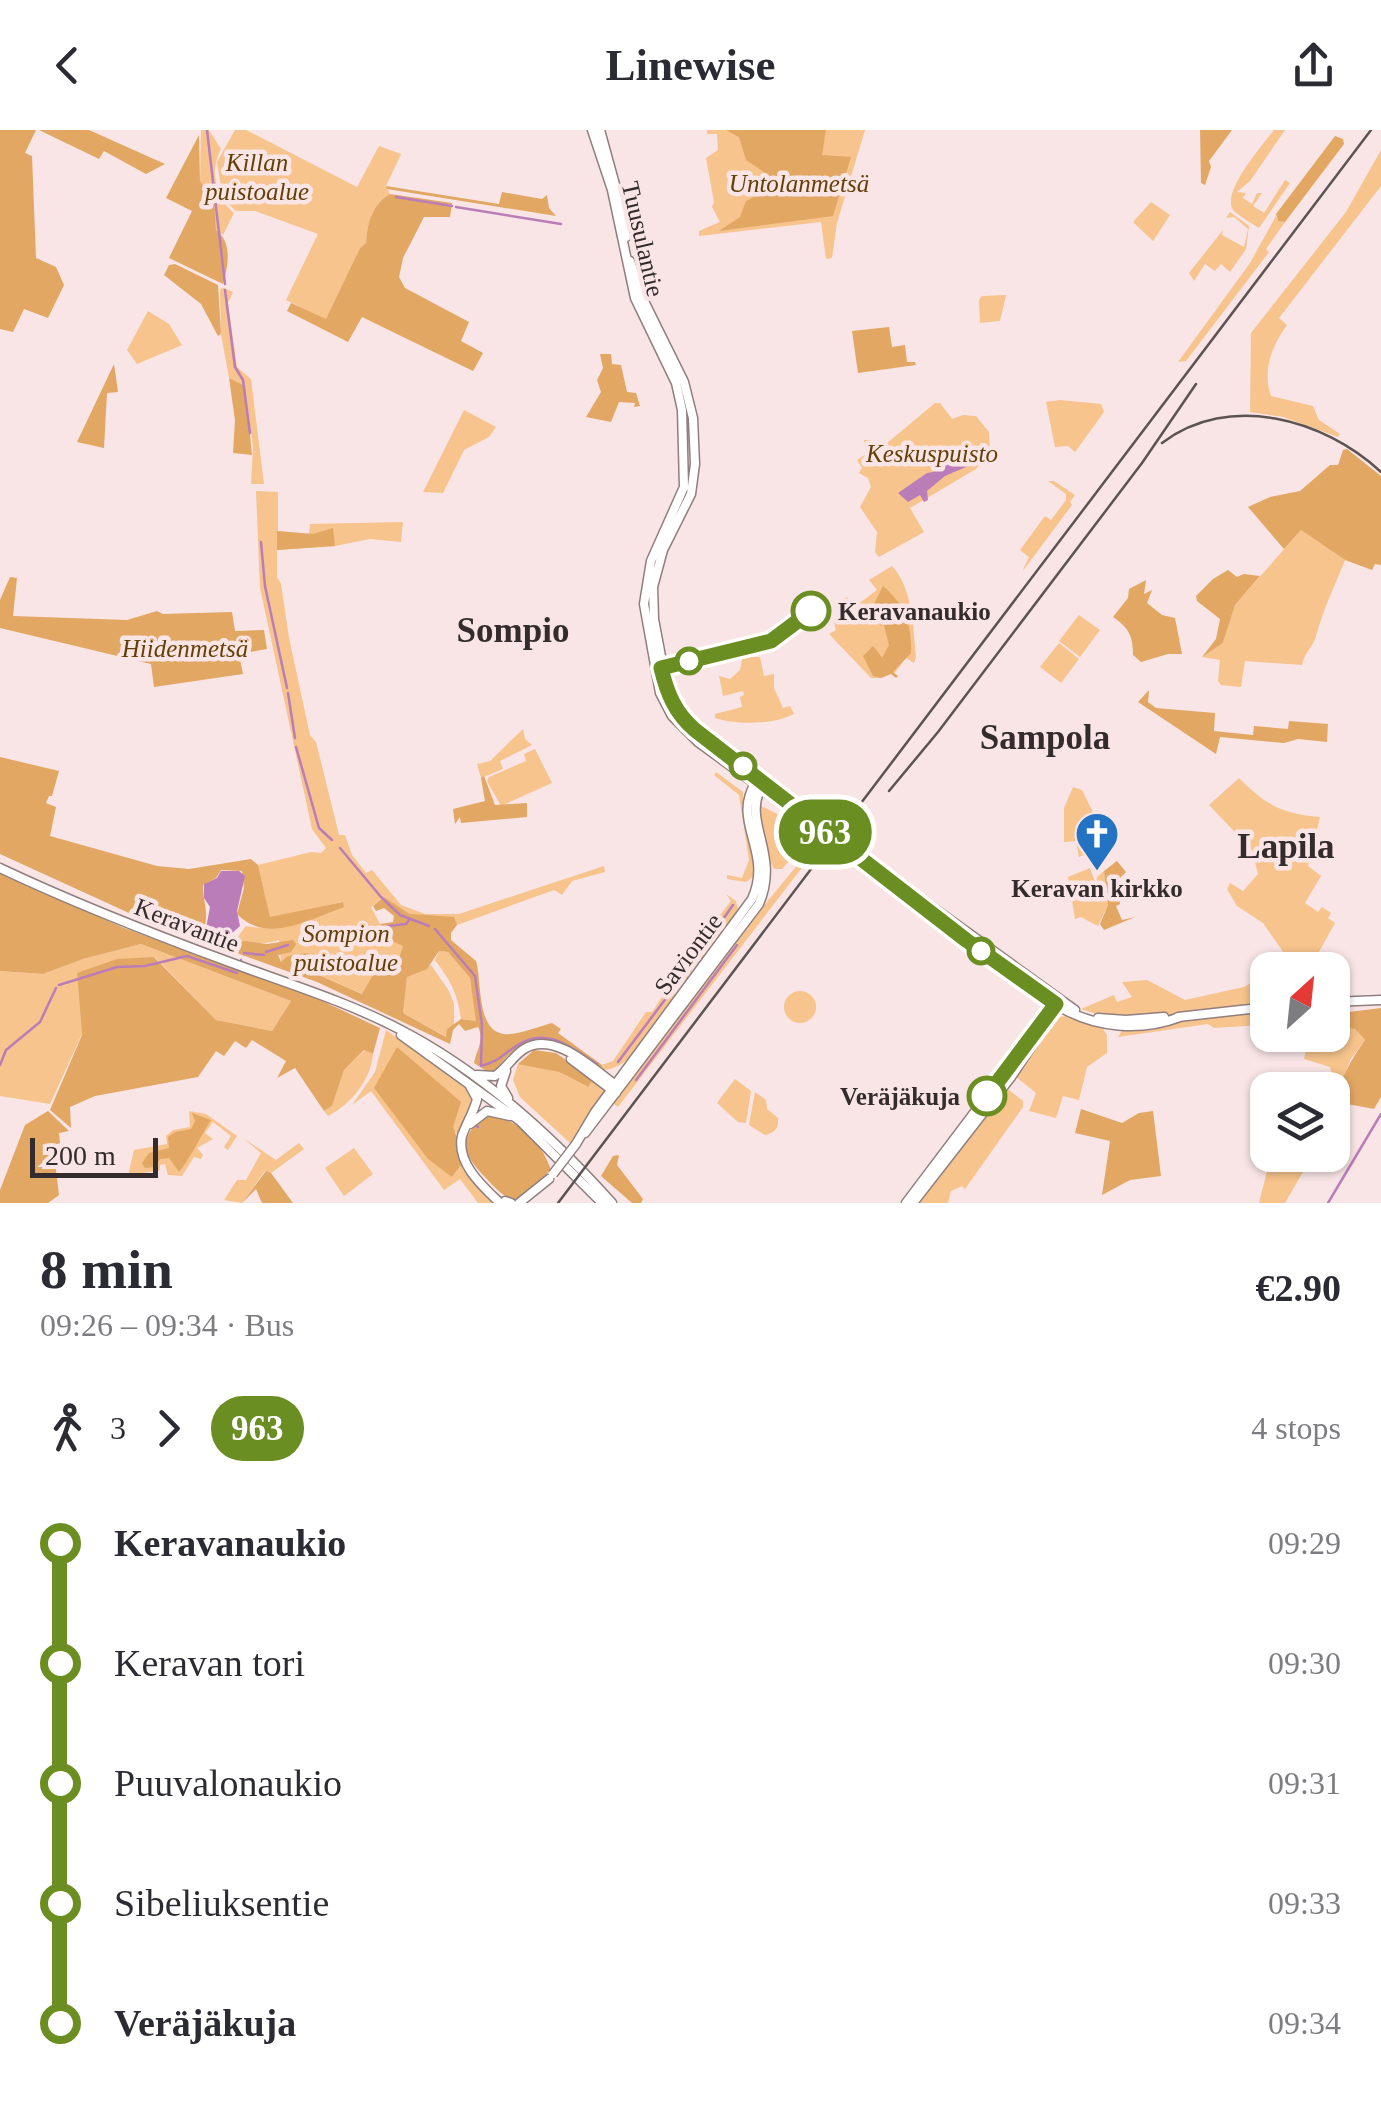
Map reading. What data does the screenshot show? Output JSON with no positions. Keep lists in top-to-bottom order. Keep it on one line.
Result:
{"streets":{"main road":["Tuusulantie","Keravantie","Saviontie"]},"districts":["Sompio","Sampola","Lapila"],"parks":["Killan puistoalue","Untolanmetsä","Keskuspuisto","Hiidenmetsä","Sompion puistoalue"],"places":{"other":["Keravanaukio","Veräjäkuja"],"church":["Keravan kirkko"]},"lines":["bus line 963"],"scale_bar":"200 m","north":"top right","page":{"header":"Linewise","on_map":"963","scale":"200 m","heading":["8 min","09:26 – 09:34 · Bus","€2.90"],"legs":["3","963","4 stops"],"list":[{"name":"Keravanaukio","value":"09:29"},{"name":"Keravan tori","value":"09:30"},{"name":"Puuvalonaukio","value":"09:31"},{"name":"Sibeliuksentie","value":"09:33"},{"name":"Veräjäkuja","value":"09:34"}]}}
